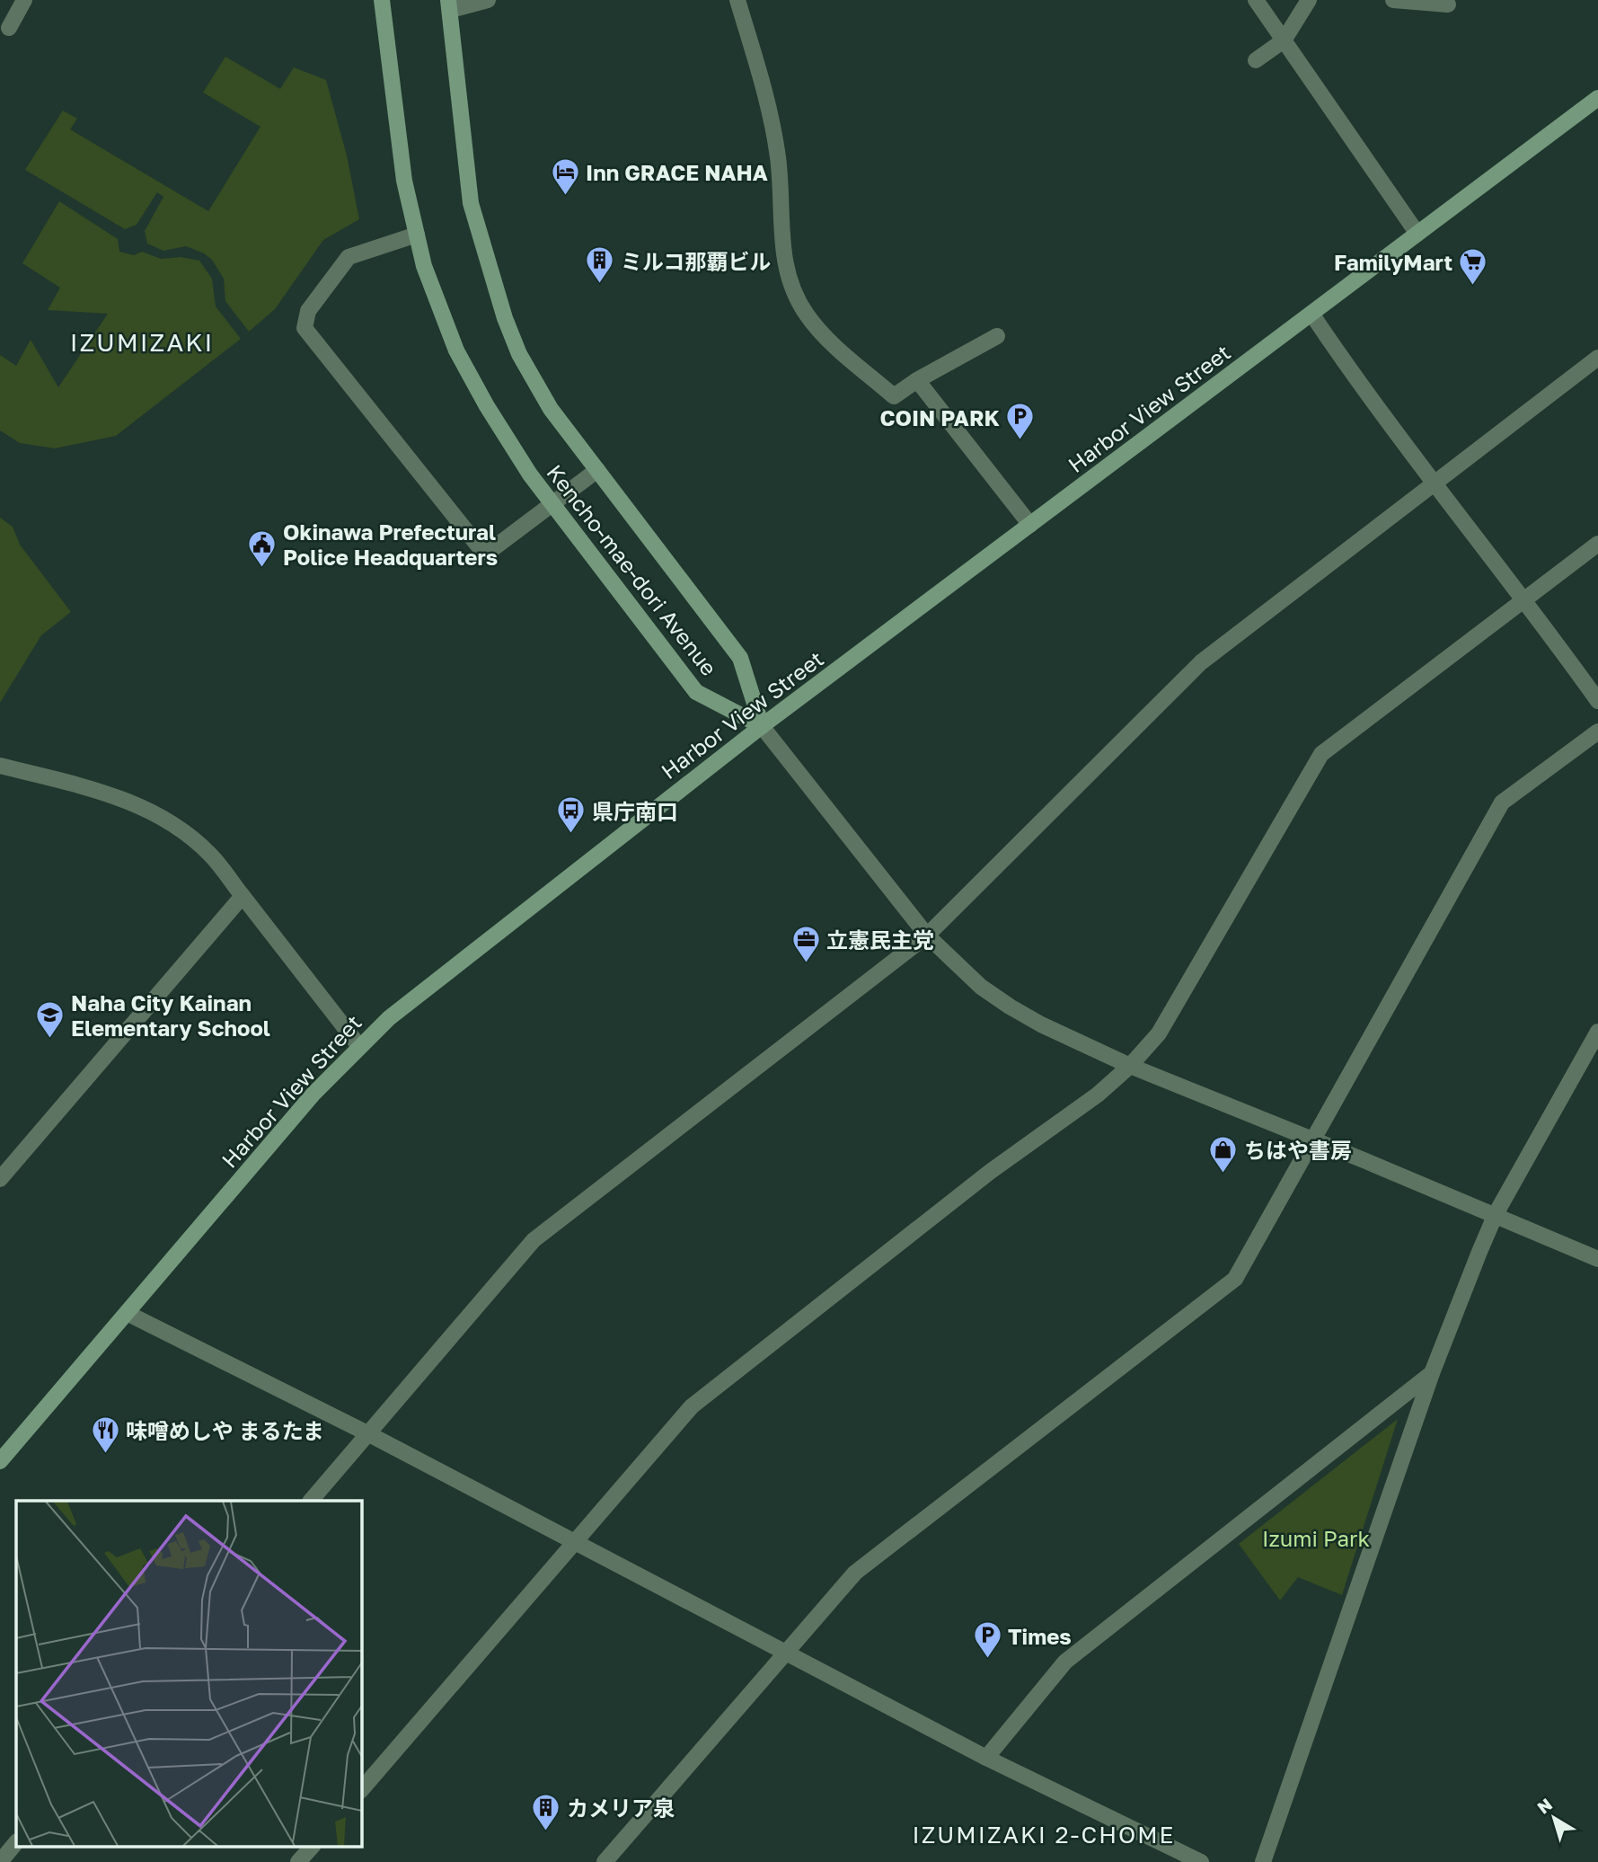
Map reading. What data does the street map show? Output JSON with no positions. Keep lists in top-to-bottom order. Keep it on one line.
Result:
{"streets":{"main road":["Harbor View Street","Kencho-mae-dori Avenue"]},"crossings":[["Harbor View Street","Kencho-mae-dori Avenue"]],"districts":["IZUMIZAKI","IZUMIZAKI 2-CHOME"],"parks":["Izumi Park"],"places":{"hotel":["Inn GRACE NAHA"],"building":["ミルコ那覇ビル","カメリア泉"],"supermarket":["FamilyMart"],"parking":["COIN PARK","Times"],"public building":["Okinawa Prefectural Police Headquarters"],"bus stop":["県庁南口"],"office":["立憲民主党"],"school or university":["Naha City Kainan Elementary School"],"shop":["ちはや書房"],"restaurant":["味噌めしや まるたま"]},"north":"top left"}
